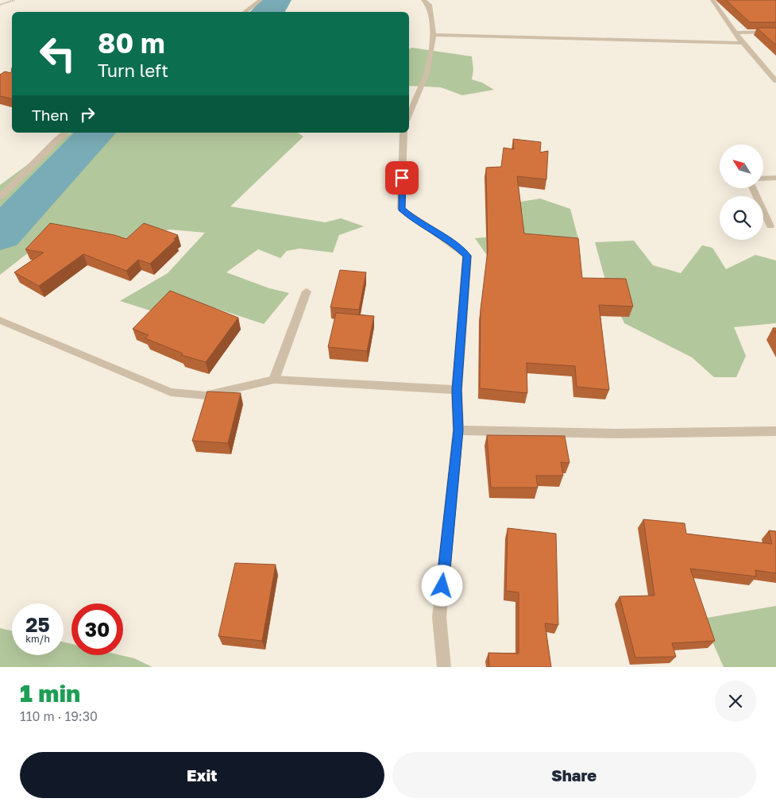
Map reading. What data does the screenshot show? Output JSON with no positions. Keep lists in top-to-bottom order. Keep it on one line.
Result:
{"north":"top left","page":{"turn":["80 m","Turn left"],"then":"Then","speed":"25 km/h","limit":"30","heading":["1 min","110 m · 19:30"],"buttons":["Exit","Share"]}}
